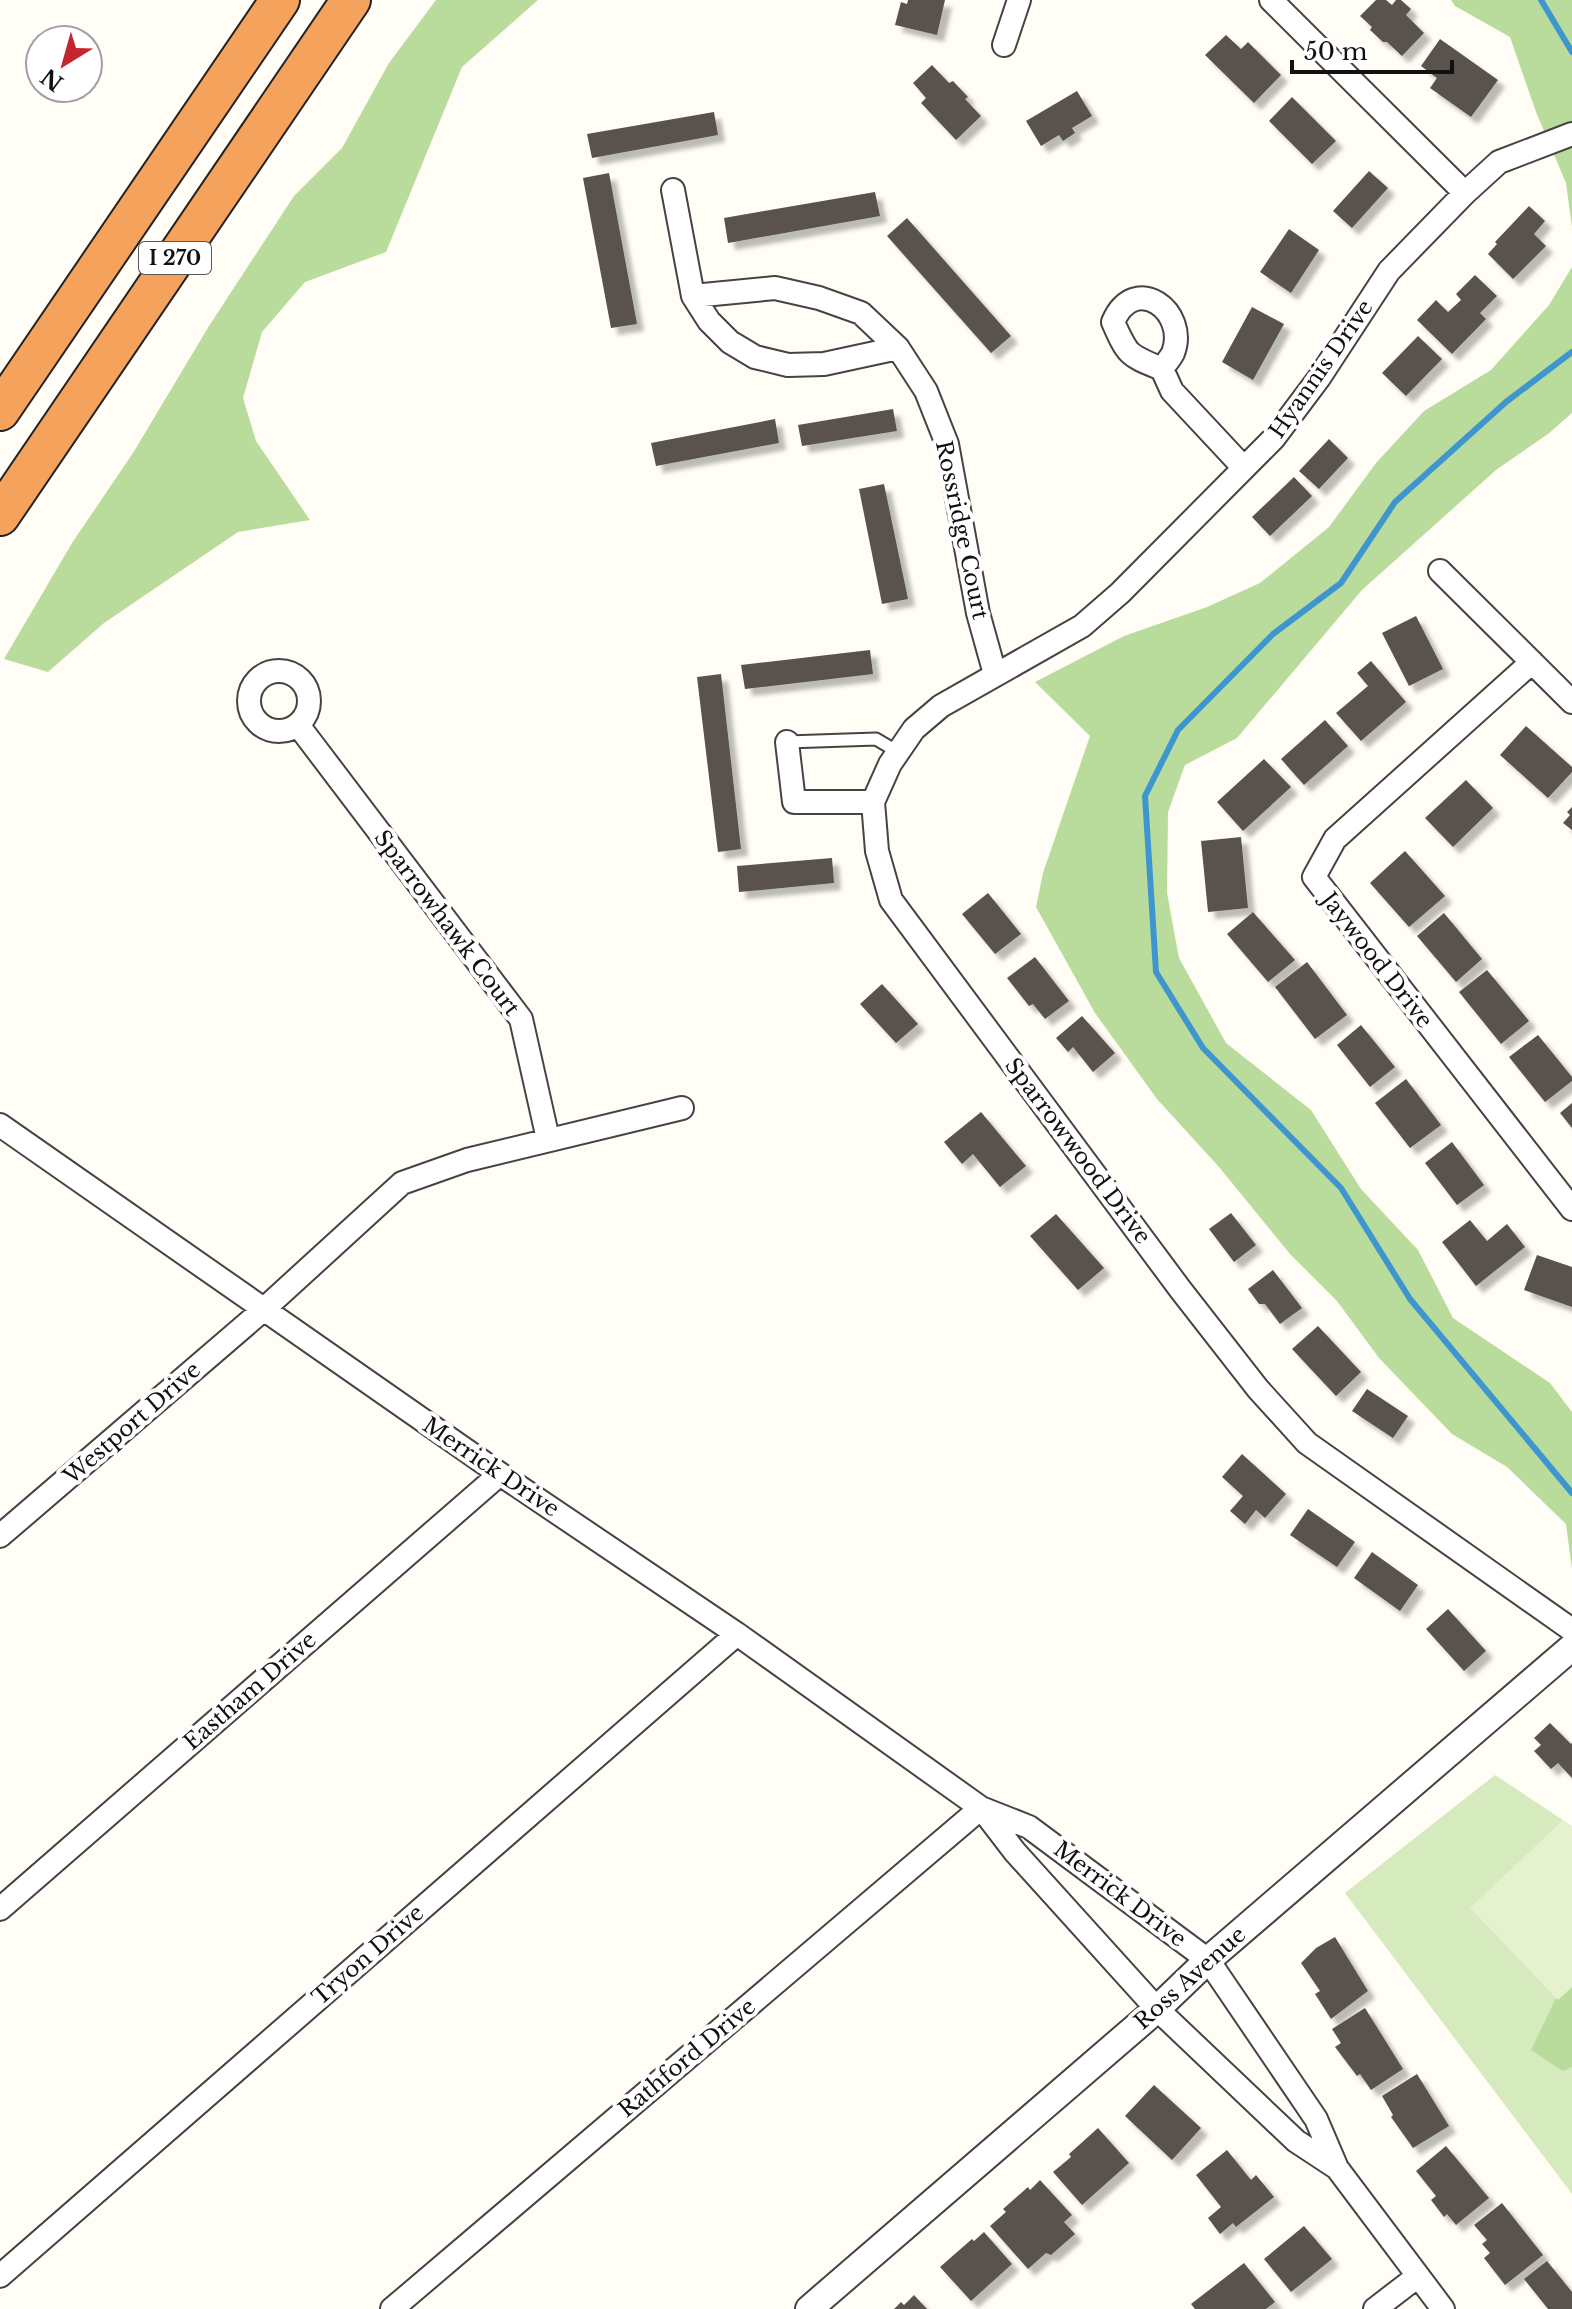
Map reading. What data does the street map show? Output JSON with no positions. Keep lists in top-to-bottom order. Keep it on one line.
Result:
{"streets":{"highway":["I 270"],"street":["Hyannis Drive","Rossridge Court","Sparrowhawk Court","Jaywood Drive","Sparrowwood Drive","Westport Drive","Merrick Drive","Eastham Drive","Tryon Drive","Ross Avenue","Rathford Drive"]},"crossings":[["Hyannis Drive","Sparrowwood Drive"],["Rossridge Court","Sparrowwood Drive"],["Westport Drive","Merrick Drive"],["Merrick Drive","Eastham Drive"],["Merrick Drive","Tryon Drive"],["Merrick Drive","Ross Avenue"],["Merrick Drive","Rathford Drive"]],"scale_bar":"50 m","north":"bottom left"}
